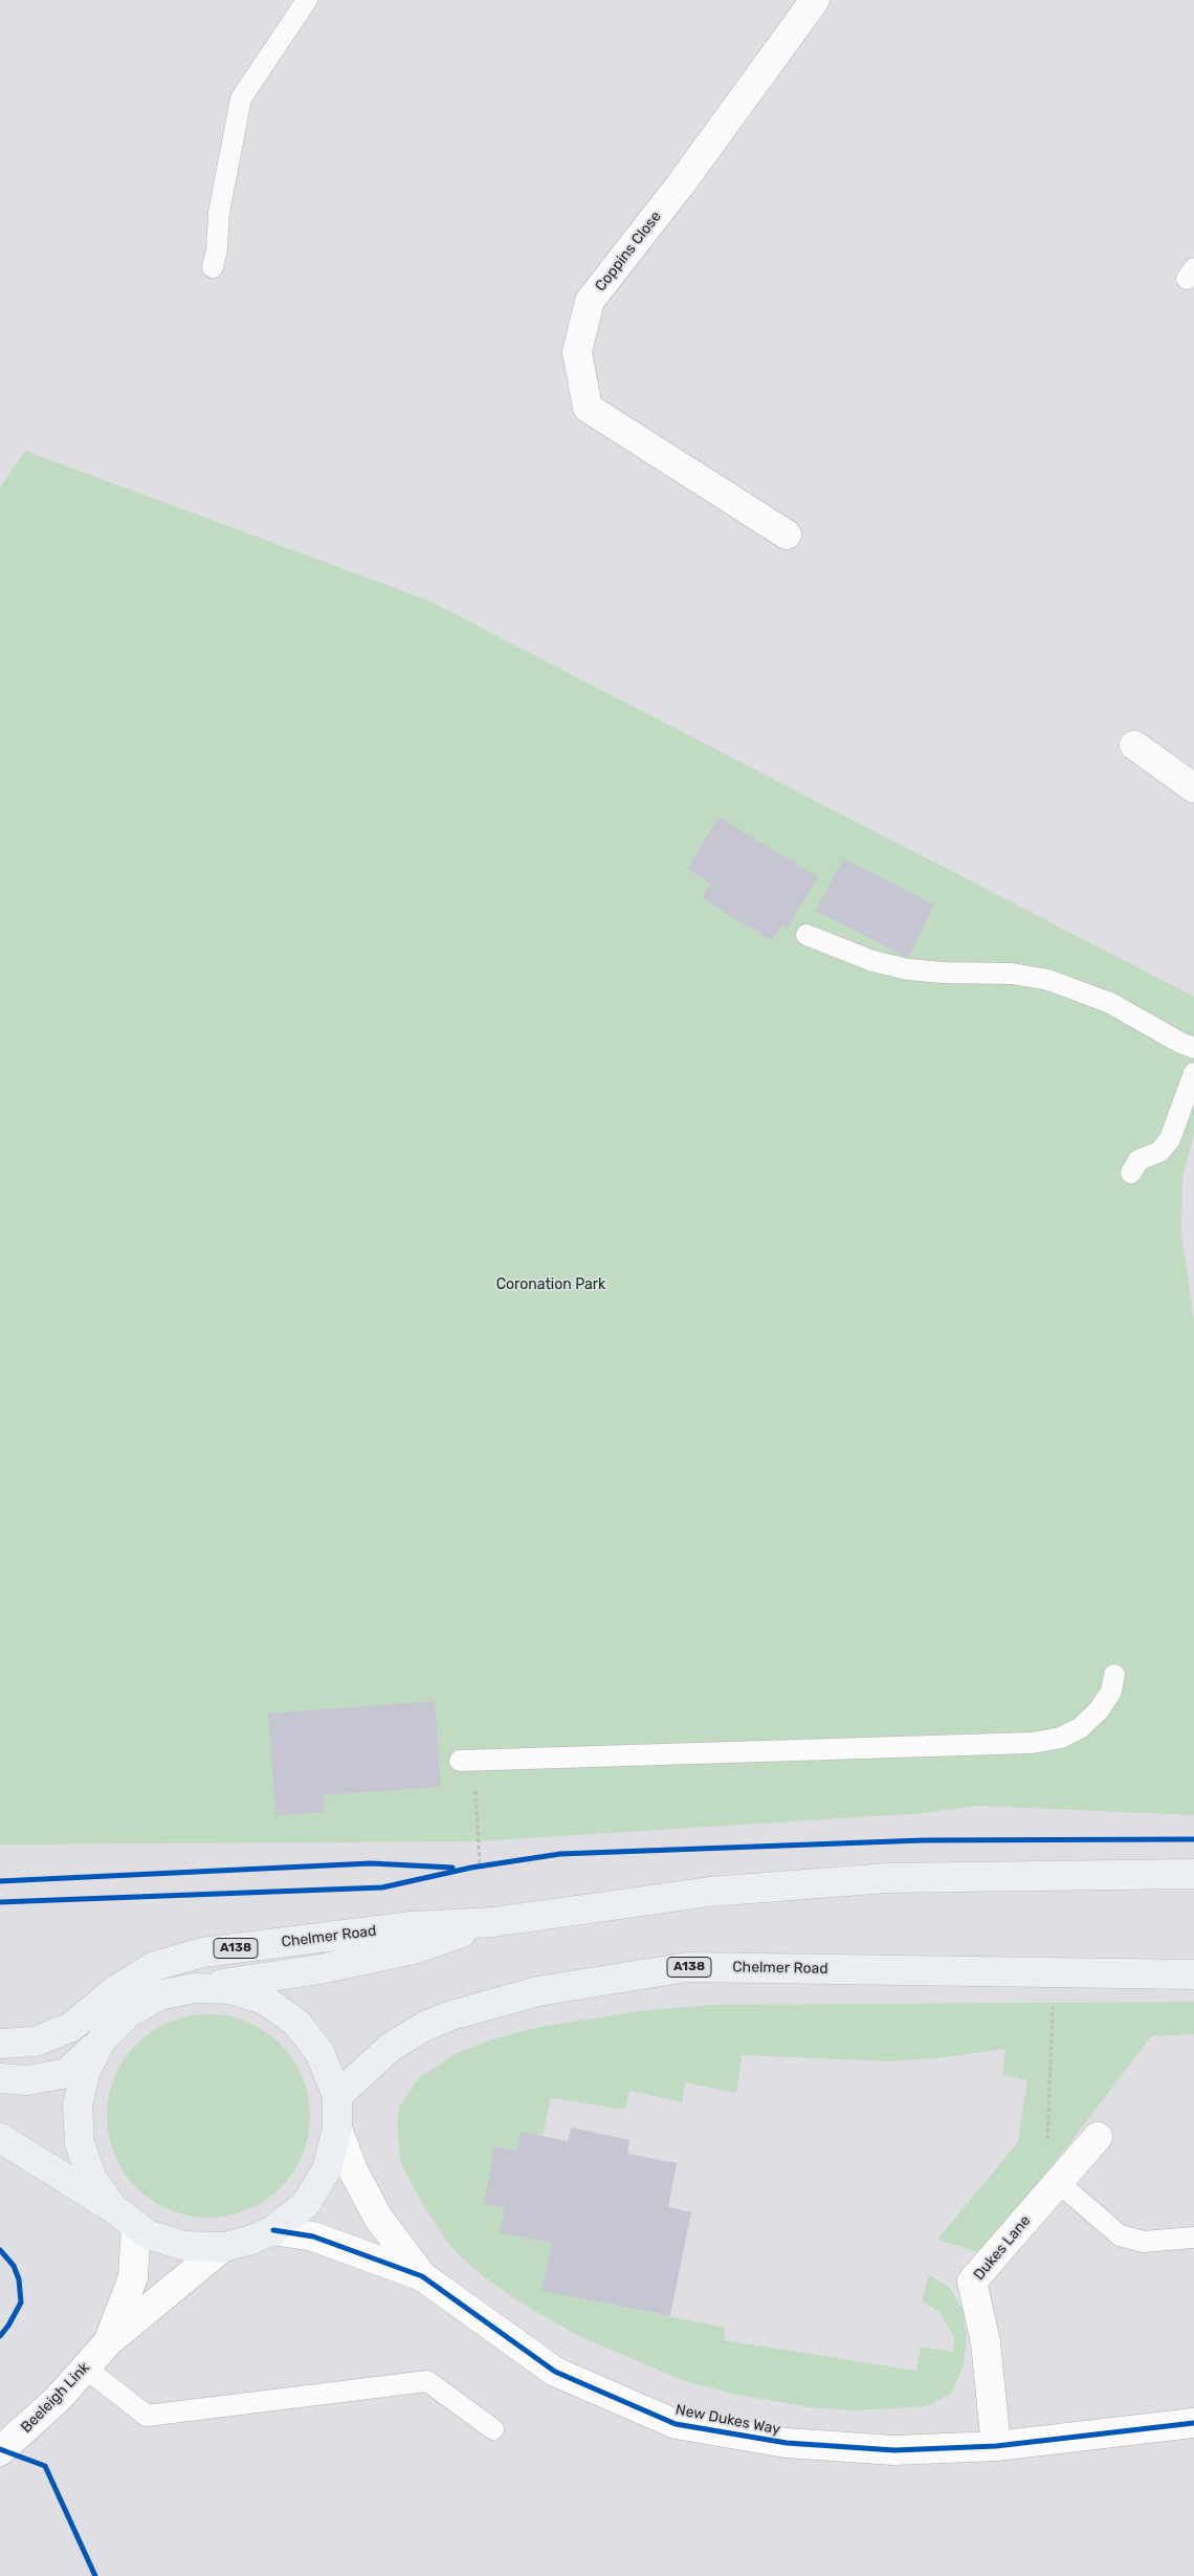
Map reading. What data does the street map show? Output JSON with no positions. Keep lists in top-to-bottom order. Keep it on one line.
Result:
{"streets":{"main road":["Chelmer Road","A138"],"street":["Coppins Close","Dukes Lane","Beeleigh Link","New Dukes Way"]},"crossings":[["Chelmer Road","Beeleigh Link"],["Chelmer Road","New Dukes Way"],["Dukes Lane","New Dukes Way"]],"parks":["Coronation Park"]}
